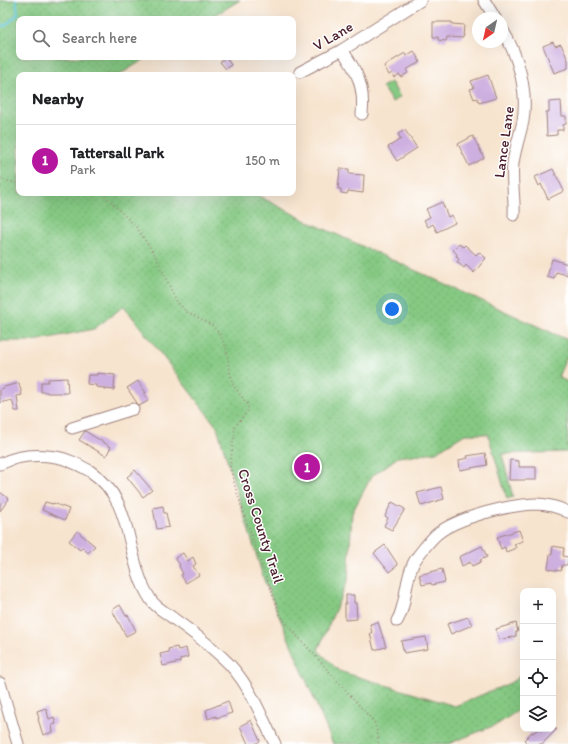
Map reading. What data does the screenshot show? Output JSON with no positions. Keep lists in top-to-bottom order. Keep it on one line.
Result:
{"streets":{"street":["V Lane","Lance Lane"],"path":["Cross County Trail"]},"north":"bottom left","page":{"search":"Search here","heading":"Nearby","list":[{"mark":"1","name":"Tattersall Park","note":"Park","value":"150 m"}],"pins":"1","map_buttons":["+","−"]}}
